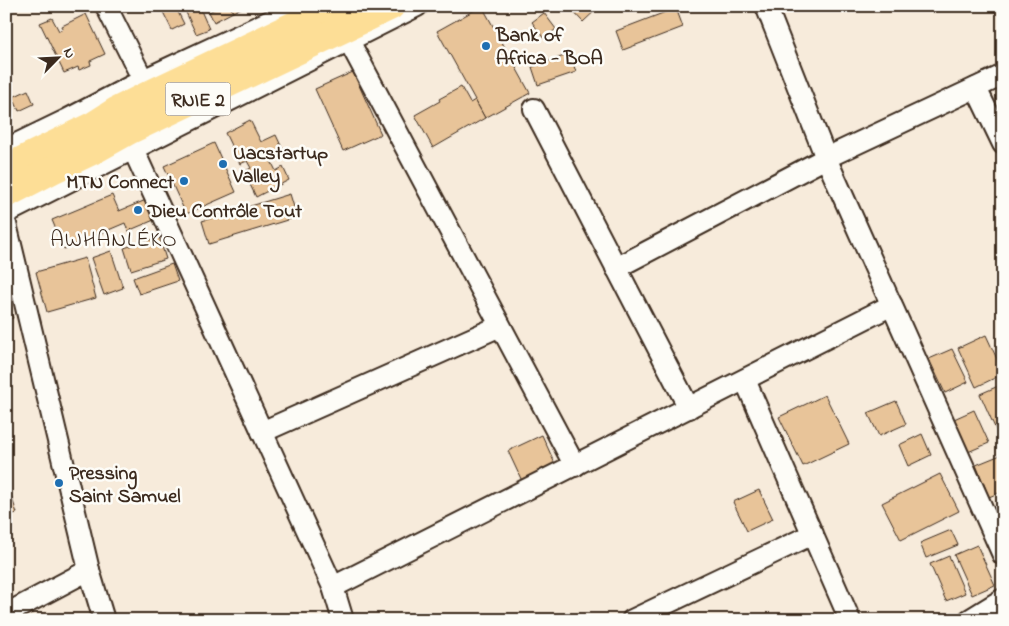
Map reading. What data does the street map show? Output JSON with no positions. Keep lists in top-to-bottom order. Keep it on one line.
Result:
{"streets":{"highway":["RNIE 2"]},"districts":["AWHANLÉKO"],"places":["Bank of Africa - BOA","Uacstartup Valley","MTN Connect","Dieu Contrôle Tout","Pressing Saint Samuel"],"north":"top right"}
